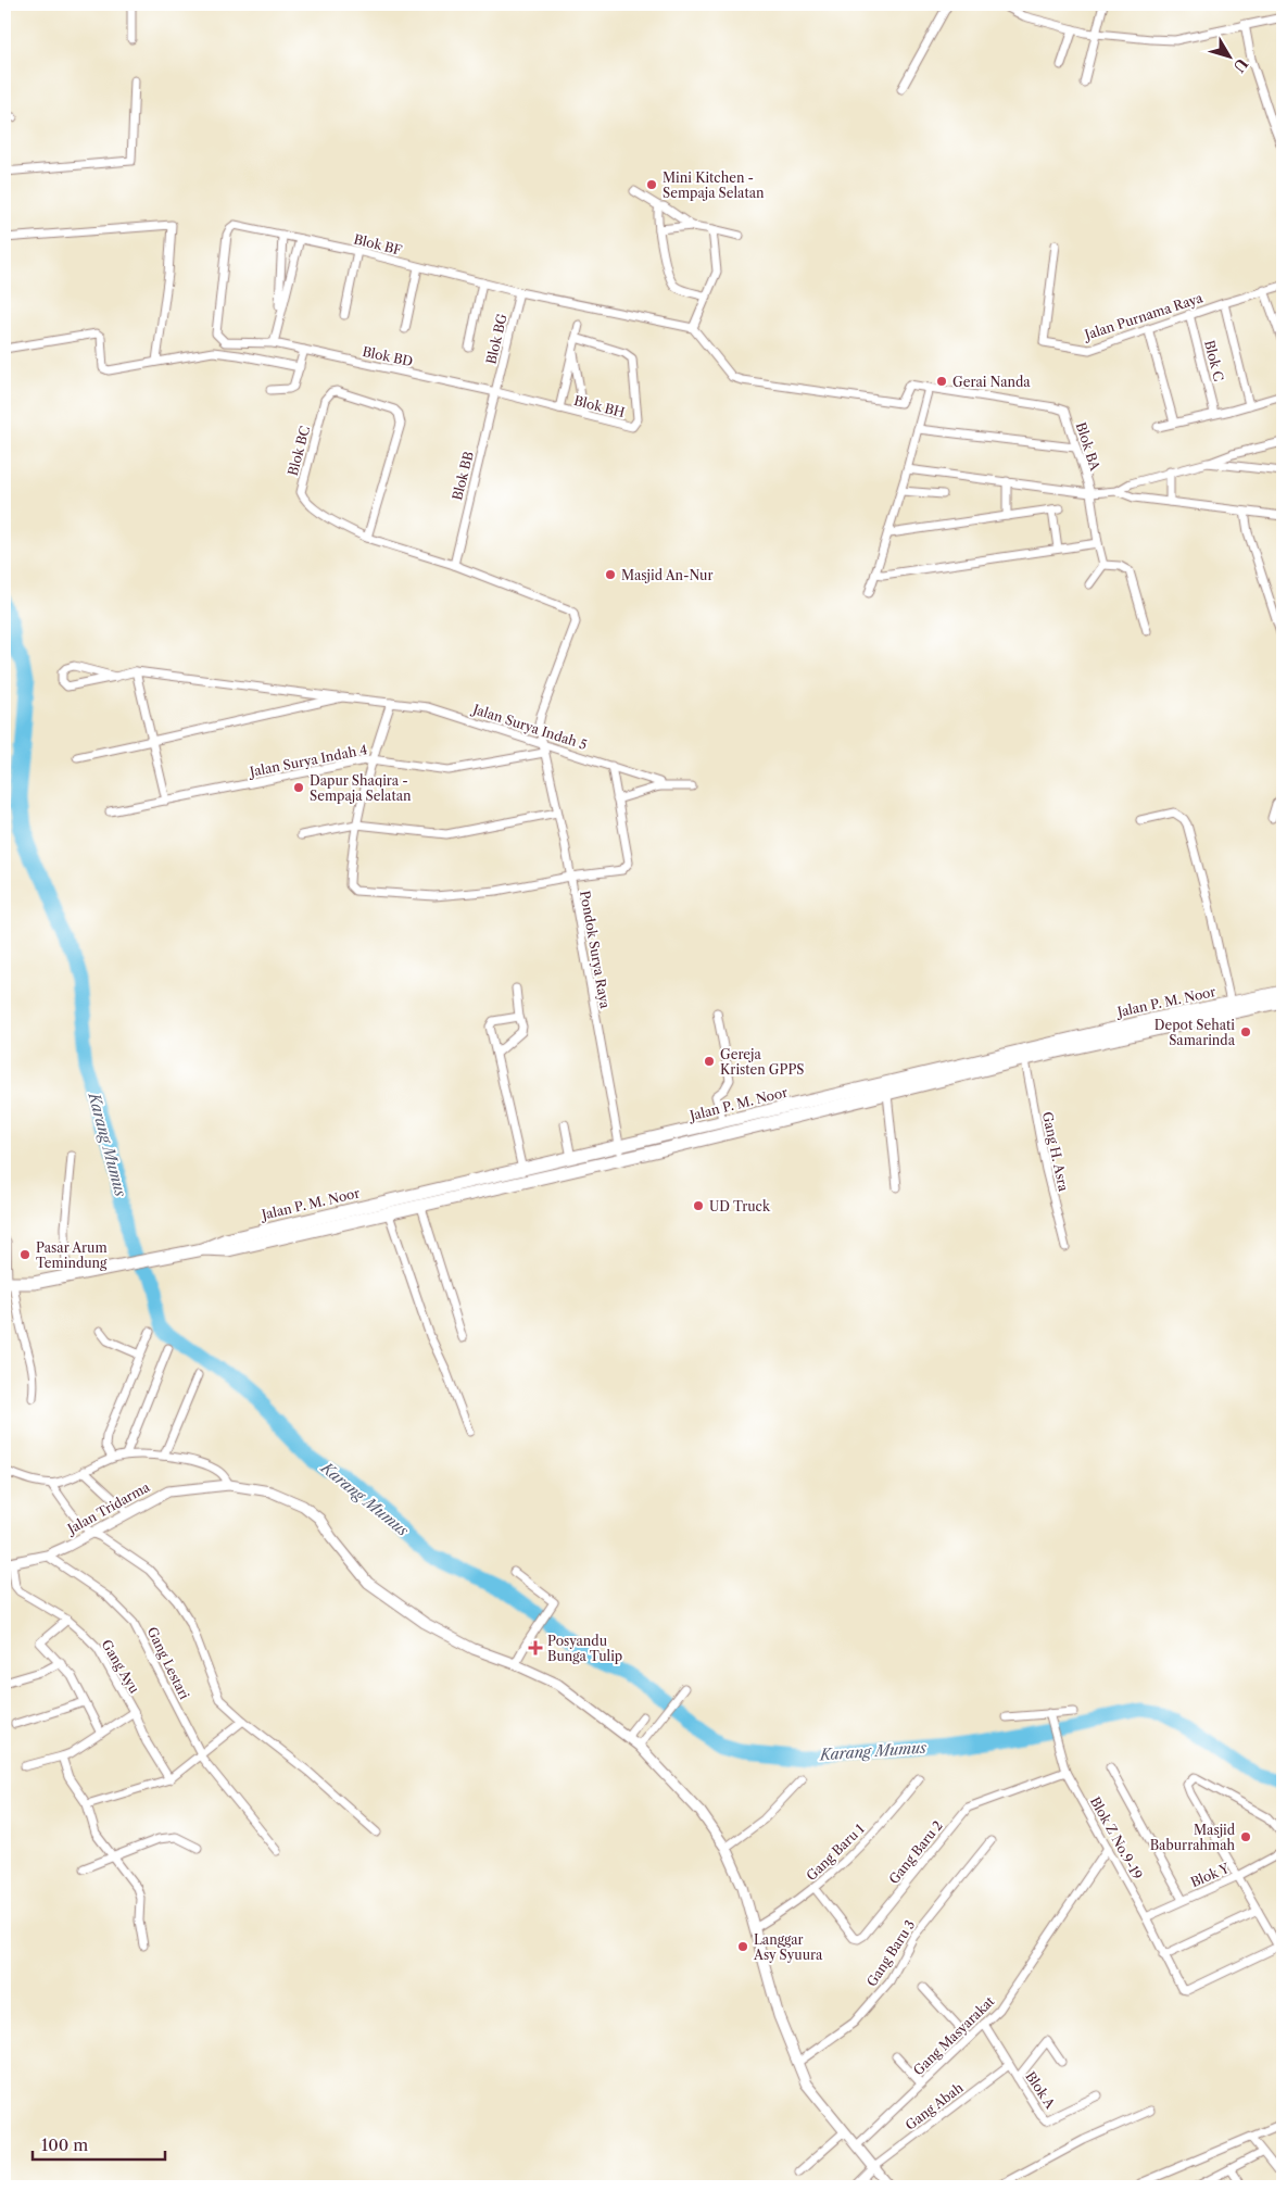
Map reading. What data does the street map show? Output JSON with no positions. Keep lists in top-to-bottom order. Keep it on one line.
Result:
{"streets":{"highway":["Jalan P. M. Noor"],"street":["Blok BF","Jalan Purnama Raya","Blok BG","Blok BD","Blok C","Blok BH","Blok BA","Blok BC","Blok BB","Jalan Surya Indah 5","Jalan Surya Indah 4","Pondok Surya Raya","Gang H. Asra","Jalan Tridarma","Gang Lestari","Gang Ayu","Blok Z No.9-19","Gang Baru 1","Gang Baru 2","Blok Y","Gang Baru 3","Gang Masyarakat","Blok A","Gang Abah"]},"crossings":[["Blok BF","Blok BG"],["Blok BF","Blok BD"],["Jalan Purnama Raya","Blok C"],["Blok BG","Blok BD"],["Blok BG","Blok BH"],["Blok BG","Blok BB"],["Blok BD","Blok BH"],["Blok BD","Blok BB"],["Blok BH","Blok BB"],["Blok BC","Blok BB"],["Blok BC","Jalan Surya Indah 5"],["Blok BC","Jalan Surya Indah 4"],["Blok BC","Pondok Surya Raya"],["Jalan Surya Indah 5","Jalan Surya Indah 4"],["Jalan Surya Indah 5","Pondok Surya Raya"],["Jalan Surya Indah 4","Pondok Surya Raya"],["Pondok Surya Raya","Jalan P. M. Noor"],["Jalan P. M. Noor","Gang H. Asra"],["Jalan Tridarma","Gang Lestari"],["Jalan Tridarma","Gang Ayu"],["Jalan Tridarma","Gang Baru 1"],["Jalan Tridarma","Gang Baru 3"],["Jalan Tridarma","Gang Masyarakat"],["Jalan Tridarma","Gang Abah"],["Blok Z No.9-19","Gang Baru 2"],["Blok Z No.9-19","Blok Y"],["Blok Z No.9-19","Gang Masyarakat"],["Gang Baru 1","Gang Baru 2"],["Gang Masyarakat","Blok A"],["Blok A","Gang Abah"]],"water":["Karang Mumus"],"places":{"other":["Mini Kitchen - Sempaja Selatan","Gerai Nanda","Masjid An-Nur","Dapur Shaqira - Sempaja Selatan","Depot Sehati Samarinda","Gereja Kristen GPPS","UD Truck","Pasar Arum Temindung","Masjid Baburrahmah","Langgar Asy Syuura"],"health":["Posyandu Bunga Tulip"]},"scale_bar":"100 m","north":"bottom right"}
